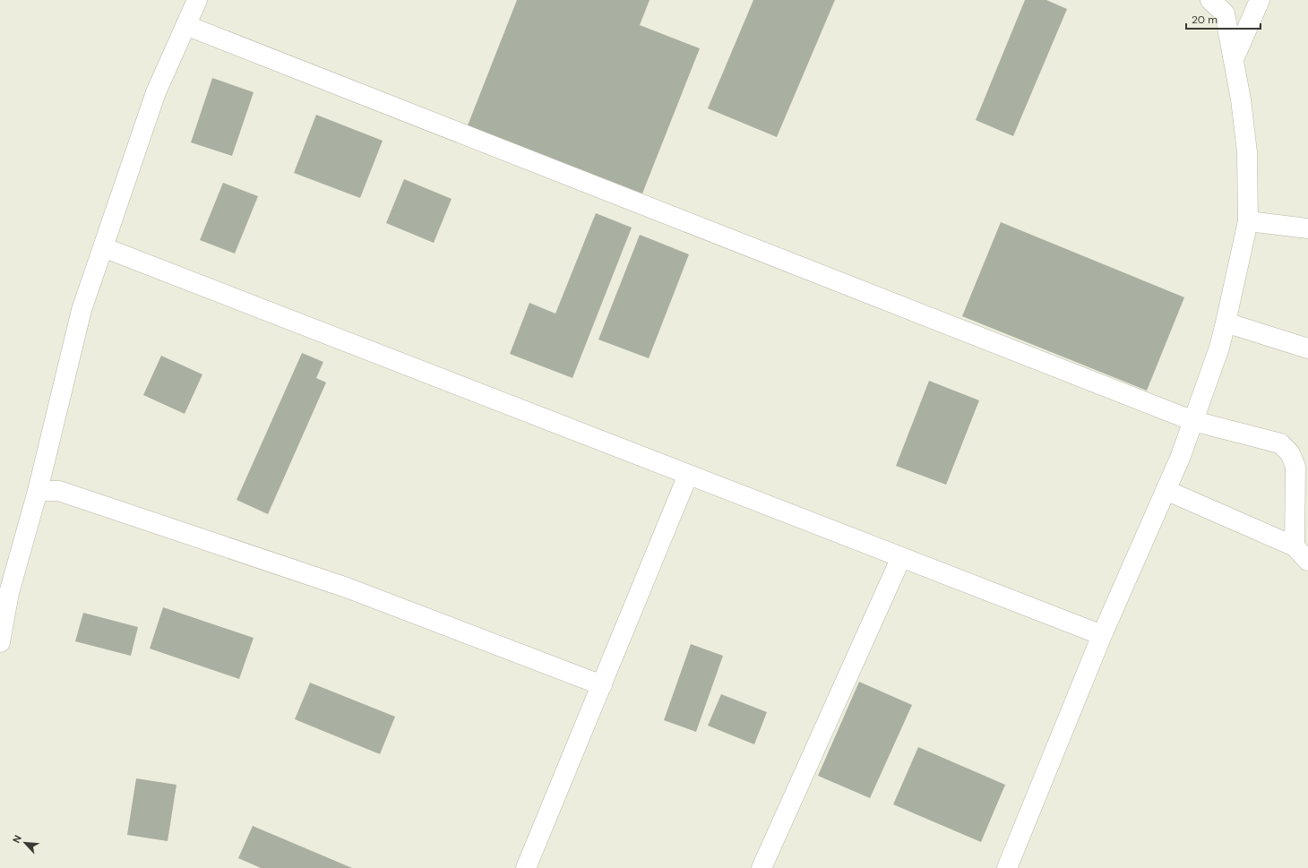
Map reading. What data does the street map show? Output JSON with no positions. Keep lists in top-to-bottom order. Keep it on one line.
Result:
{"scale_bar":"20 m","north":"top left"}
